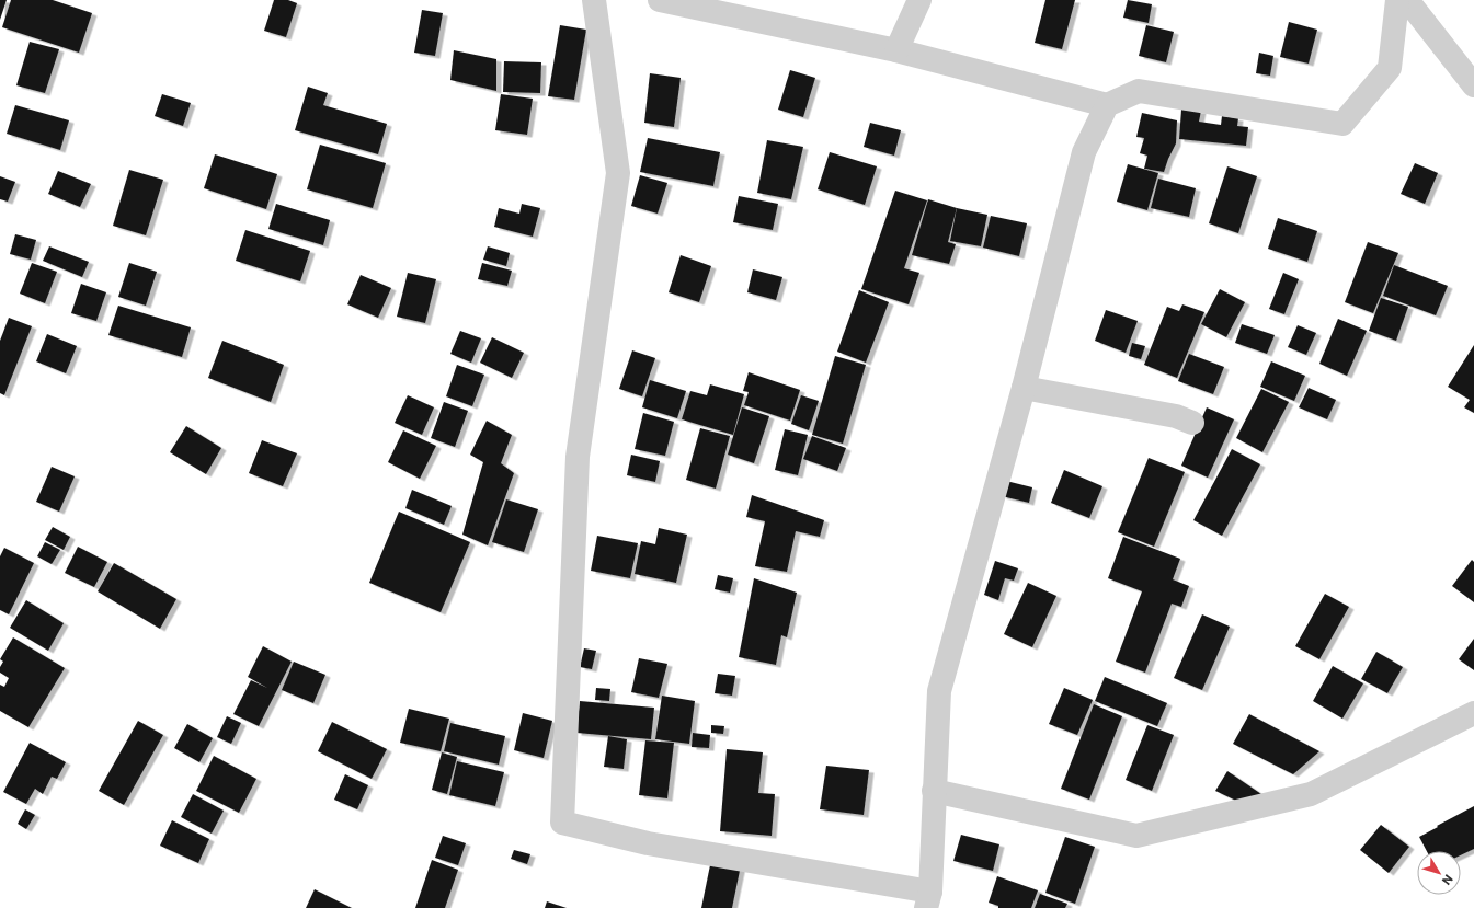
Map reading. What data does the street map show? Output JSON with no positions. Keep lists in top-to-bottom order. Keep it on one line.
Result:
{"north":"bottom right"}
